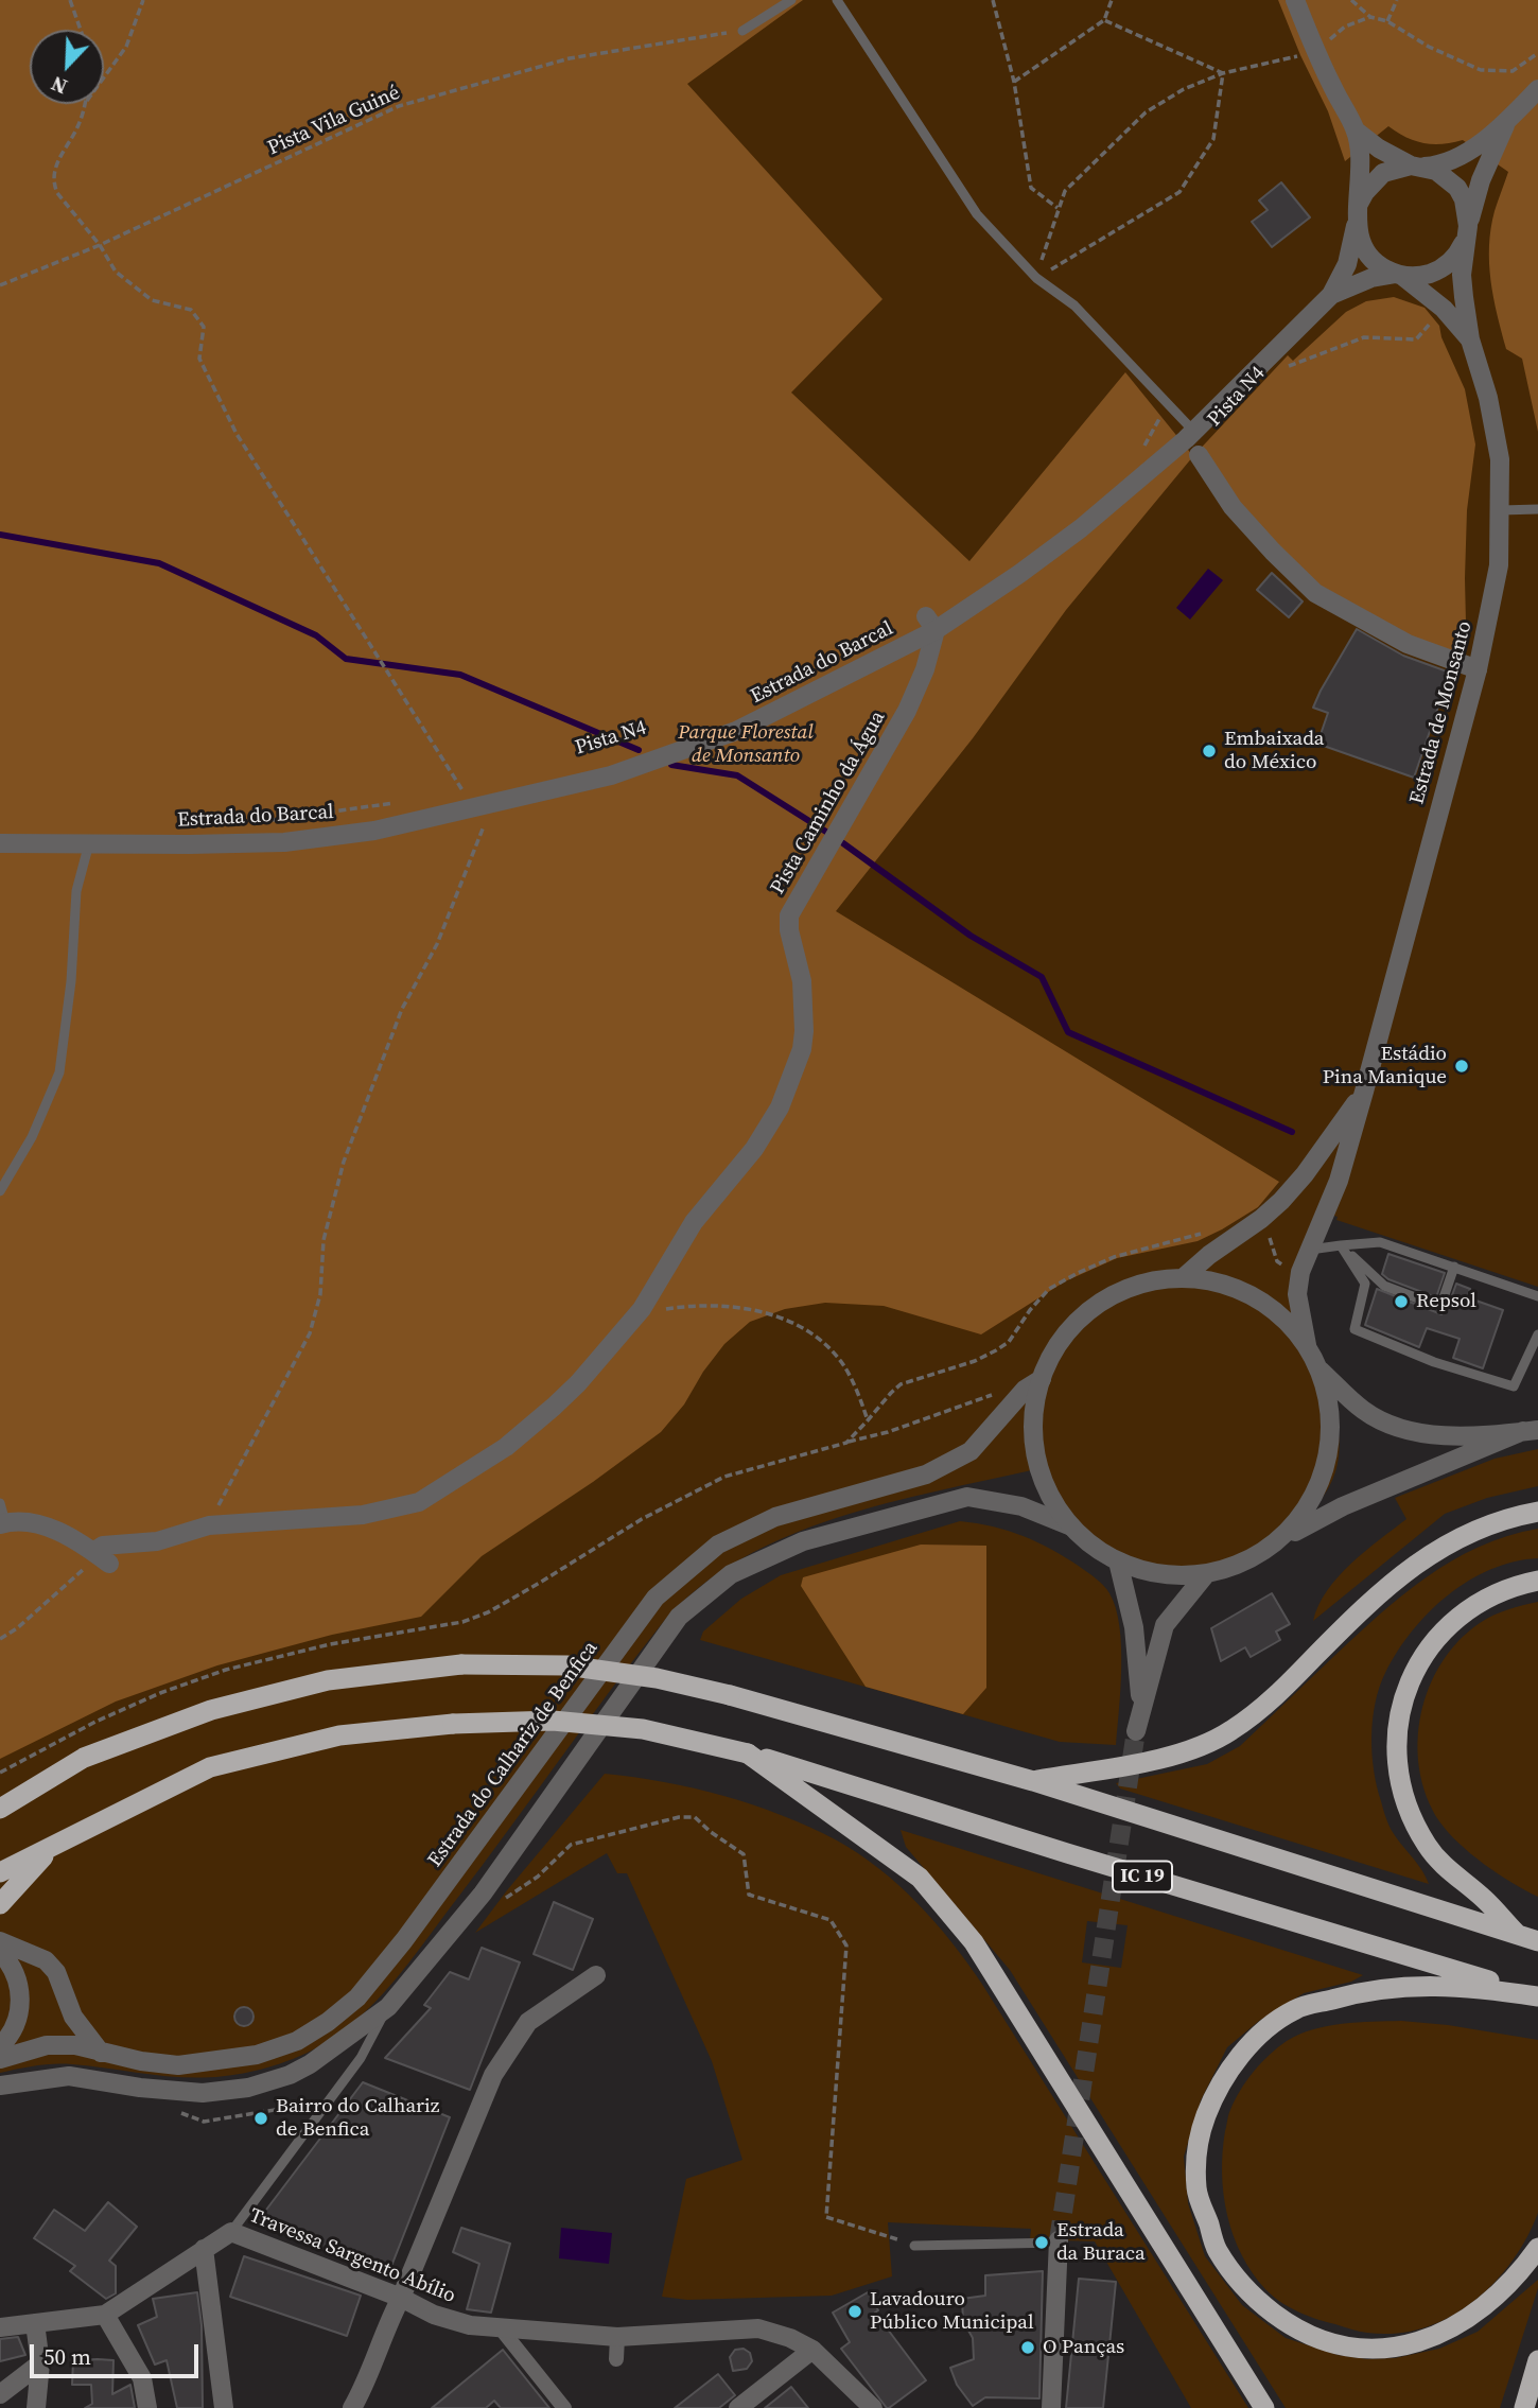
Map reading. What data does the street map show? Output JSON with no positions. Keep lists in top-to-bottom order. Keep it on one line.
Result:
{"streets":{"highway":["IC 19"],"street":["Estrada do Barcal","Estrada de Monsanto","Pista Caminho da Água","Estrada do Calhariz de Benfica","Travessa Sargento Abílio"],"path":["Pista Vila Guiné","Pista N4"]},"crossings":[["Pista N4","Estrada de Monsanto"],["Estrada do Barcal","Pista Caminho da Água"]],"parks":["Parque Florestal de Monsanto"],"places":["Embaixada do México","Estádio Pina Manique","Repsol","Bairro do Calhariz de Benfica","Estrada da Buraca","Lavadouro Público Municipal","O Panças"],"scale_bar":"50 m","north":"bottom left"}
